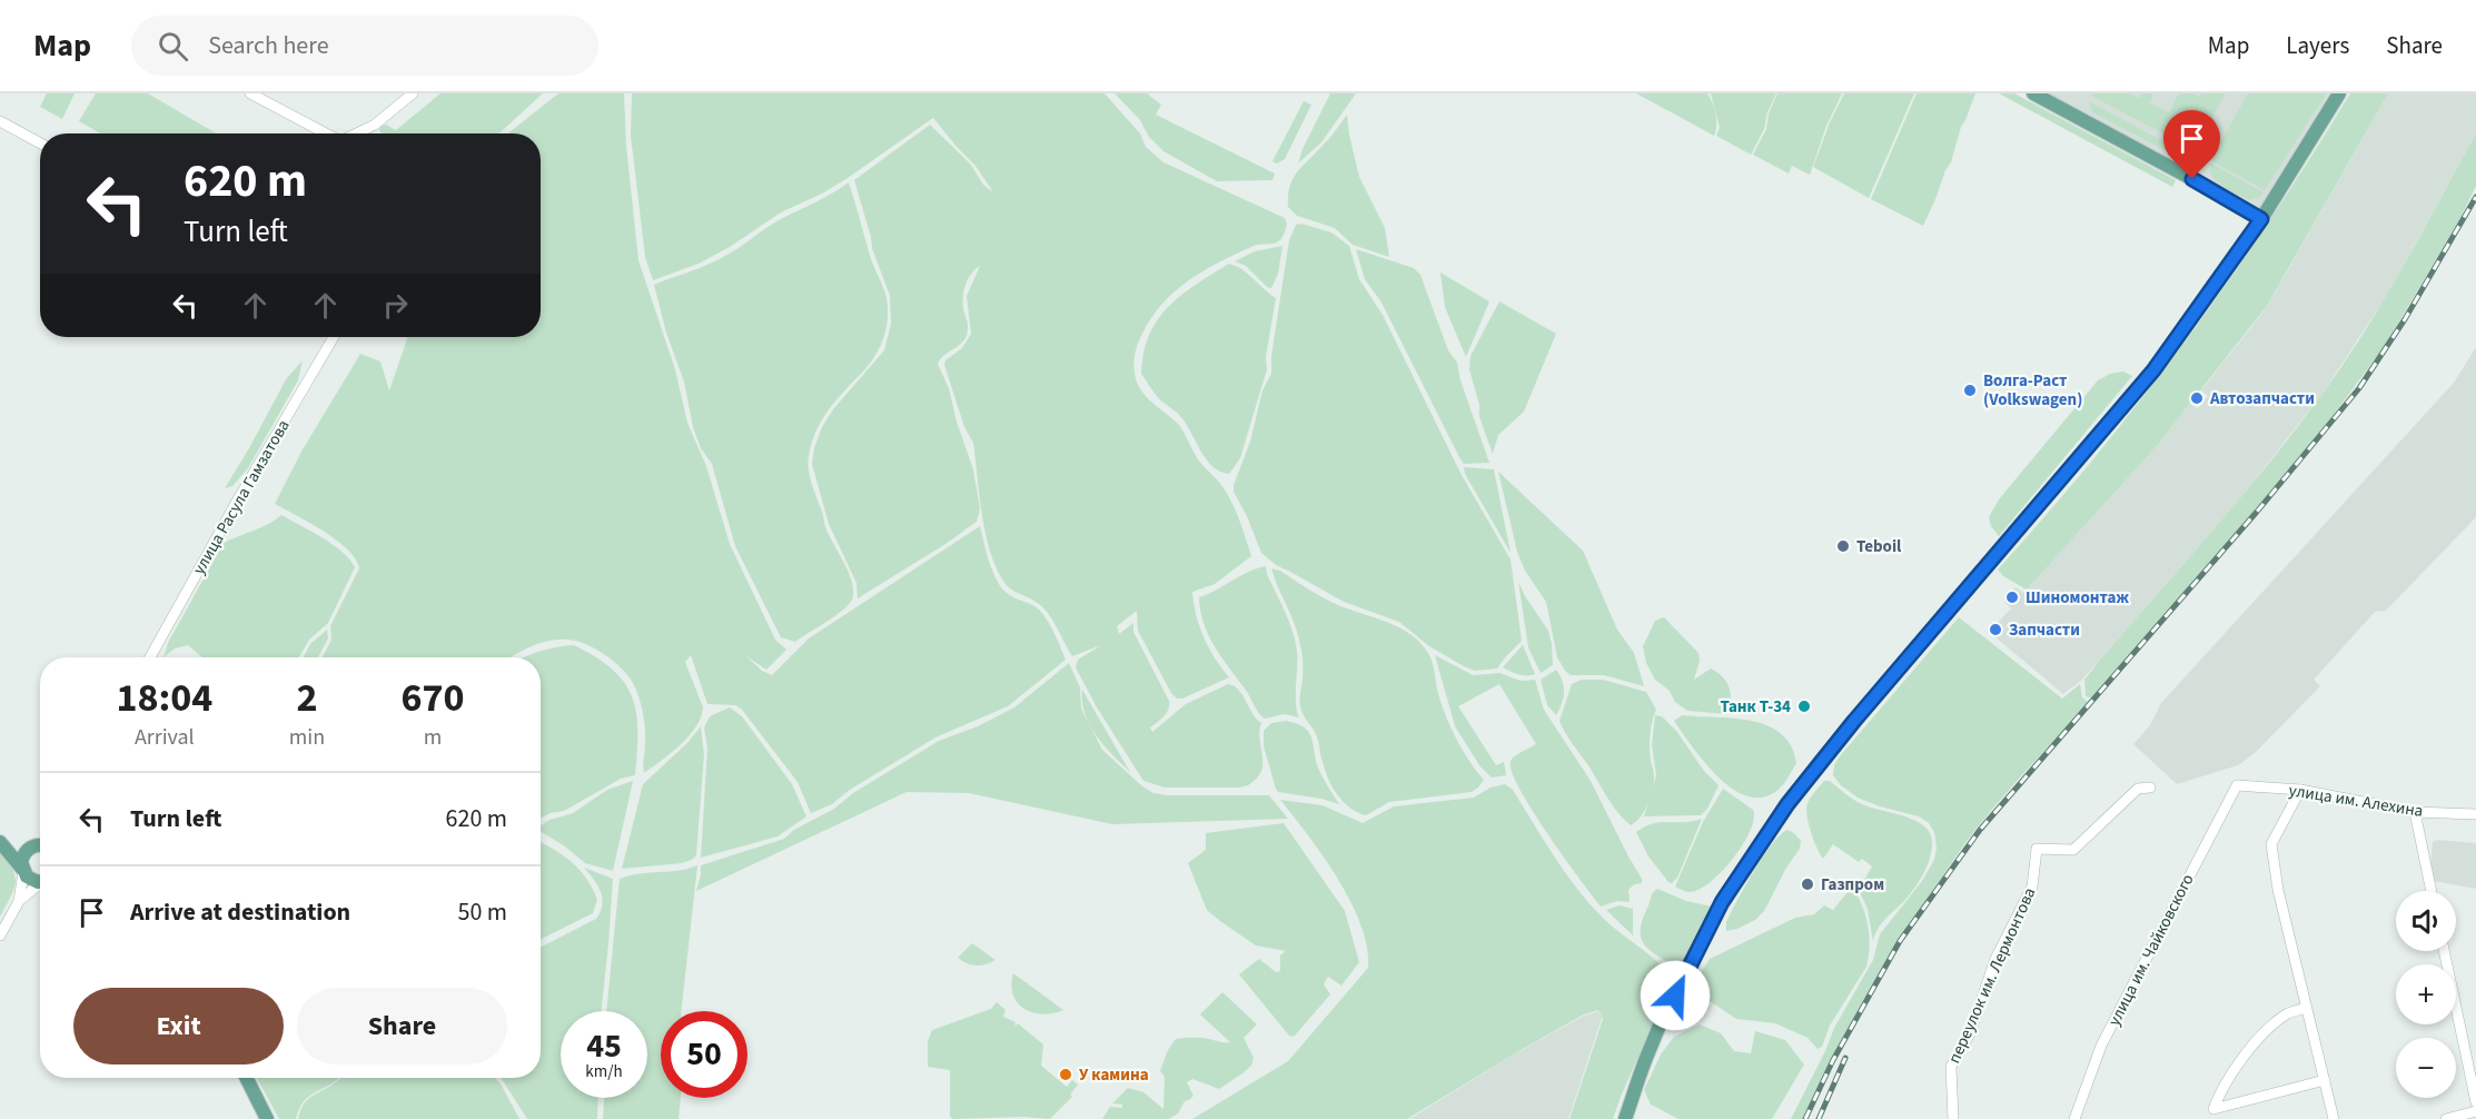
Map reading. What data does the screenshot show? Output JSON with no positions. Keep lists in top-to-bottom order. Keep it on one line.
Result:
{"streets":{"street":["улица Расула Гамзатова","улица им. Алехина","улица им. Чайковского","переулок им. Лермонтова"]},"crossings":[["улица им. Алехина","улица им. Чайковского"]],"places":["Волга-Раст (Volkswagen)","Автозапчасти","Teboil","Шиномонтаж","Запчасти","Танк Т-34","Газпром","У камина"],"page":{"header":"Map","search":"Search here","nav":["Map","Layers","Share"],"turn":["620 m","Turn left"],"eta":["18:04","Arrival","2","min","670","m"],"list":[{"name":"Turn left","value":"620 m"},{"name":"Arrive at destination","value":"50 m"}],"map_buttons":["+","−"],"buttons":["Exit","Share"],"speed":"45 km/h","limit":"50"}}
